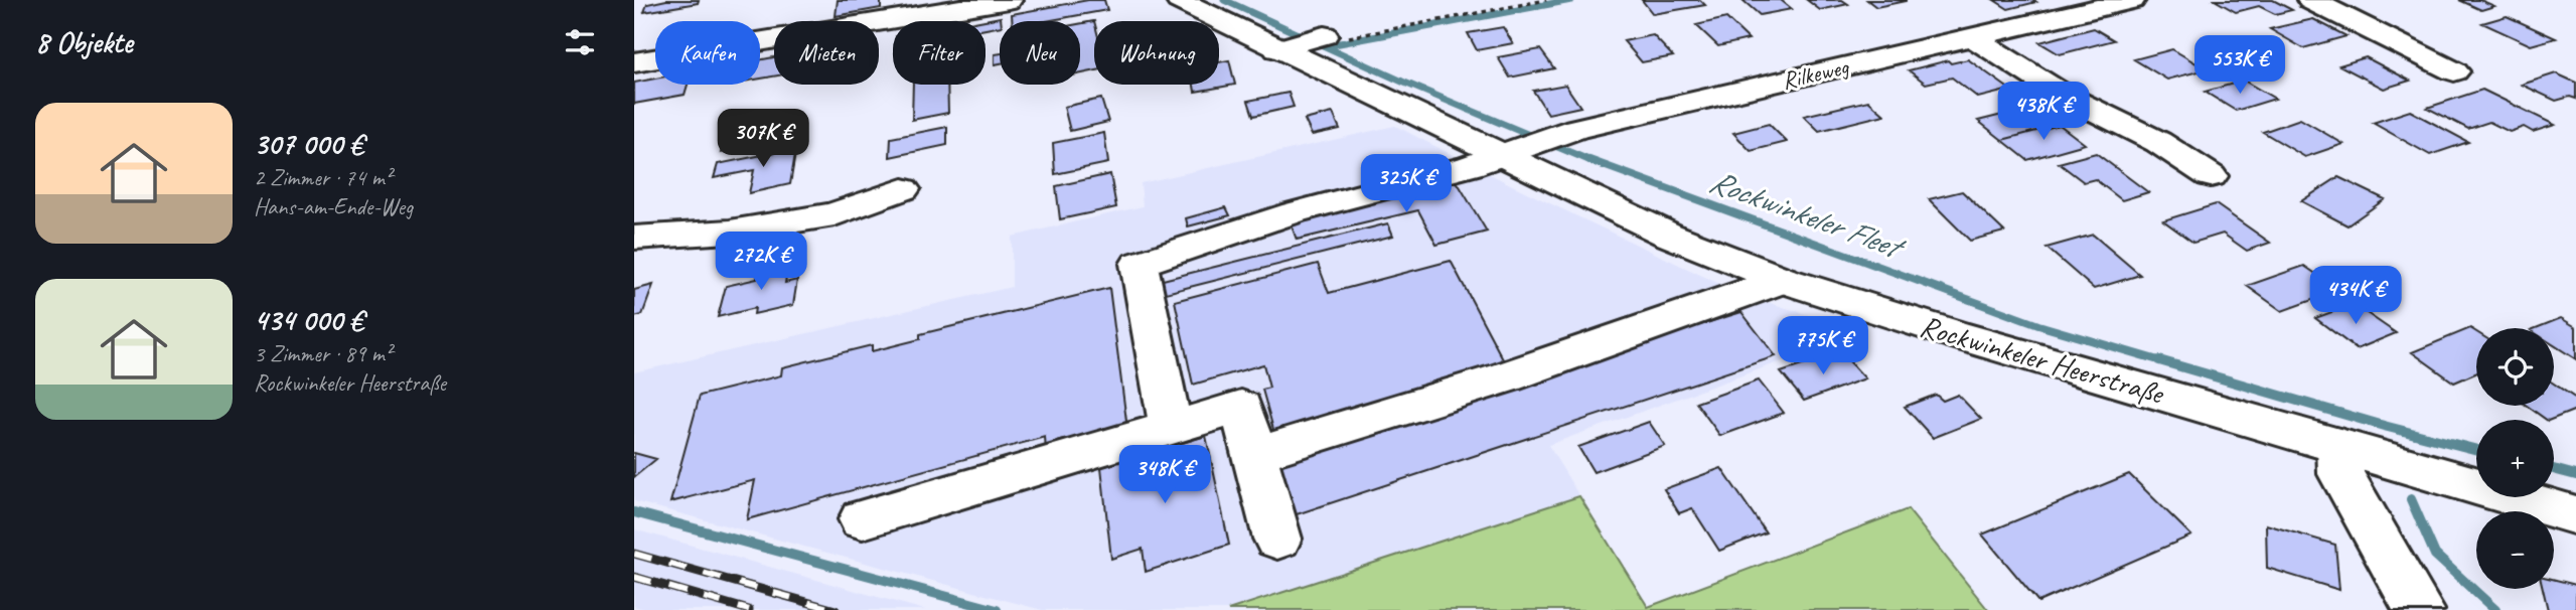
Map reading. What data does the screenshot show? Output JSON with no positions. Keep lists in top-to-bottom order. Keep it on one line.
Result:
{"streets":{"street":["Rilkeweg","Rockwinkeler Heerstraße"]},"crossings":[["Rilkeweg","Rockwinkeler Heerstraße"]],"water":["Rockwinkeler Fleet"],"page":{"heading":"8 Objekte","chip":["Kaufen","Mieten","Filter","Neu","Wohnung"],"price":["553K €","438K €","307K €","325K €","272K €","434K €","775K €","348K €"],"list":[{"name":"307 000 €","note":"2 Zimmer · 74 m² · Hans-am-Ende-Weg"},{"name":"434 000 €","note":"3 Zimmer · 89 m² · Rockwinkeler Heerstraße"}],"map_buttons":["+","−"]}}
